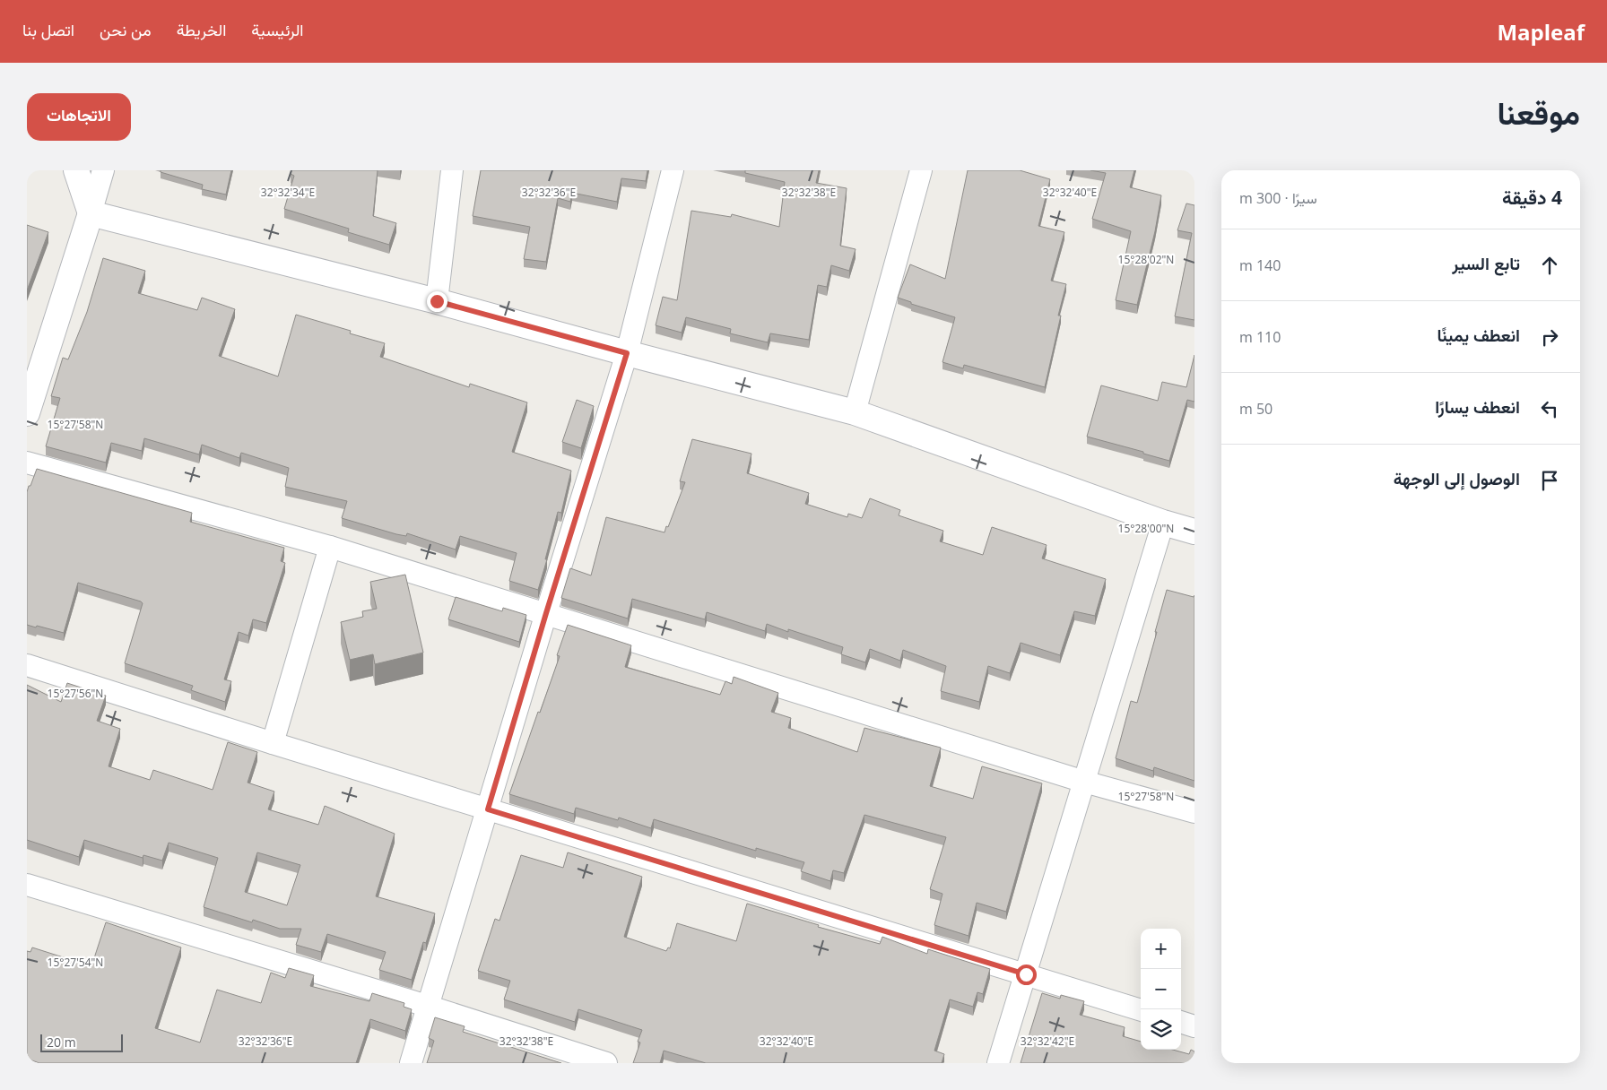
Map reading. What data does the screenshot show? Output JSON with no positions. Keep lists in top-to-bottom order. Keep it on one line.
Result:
{"scale_bar":"20 m","page":{"header":"Mapleaf","nav":["الرئيسية","الخريطة","من نحن","اتصل بنا"],"title":"موقعنا","buttons":"الاتجاهات","heading":["4 دقيقة","سيرًا · 300 m"],"list":[["تابع السير","140 m"],["انعطف يمينًا","110 m"],["انعطف يسارًا","50 m"],"الوصول إلى الوجهة"],"map_buttons":["+","−"],"scale":"20 m"},"coordinates":["32°32'34\"E","32°32'36\"E","32°32'38\"E","32°32'40\"E","15°28'02\"N","15°27'58\"N","15°28'00\"N","15°27'56\"N","15°27'54\"N","32°32'42\"E"]}
